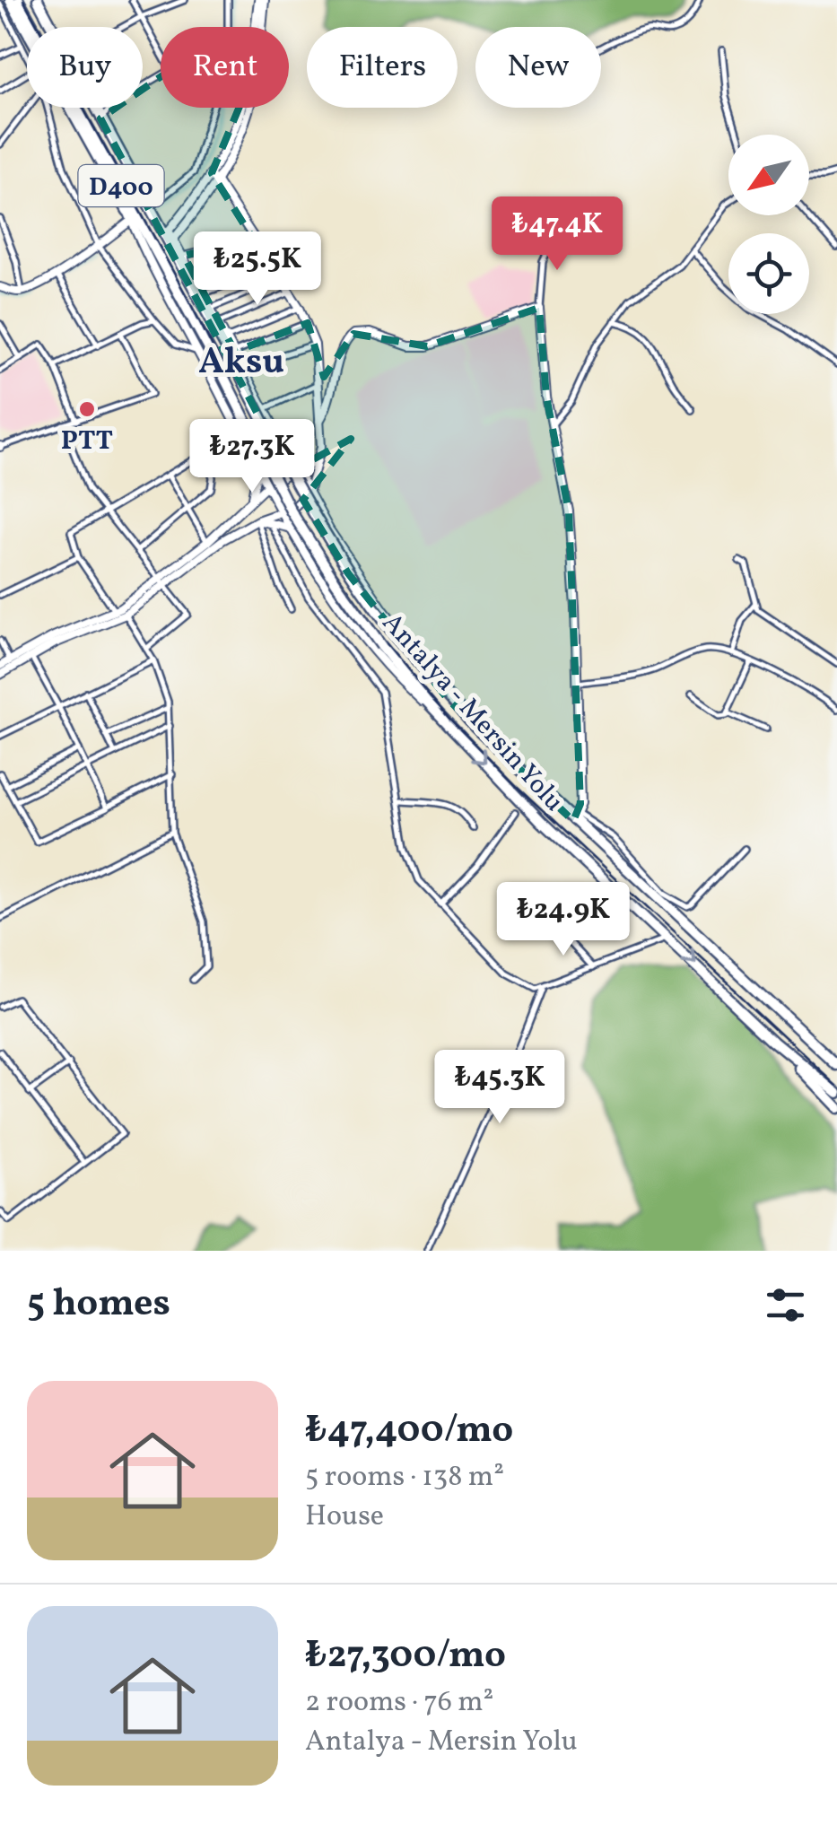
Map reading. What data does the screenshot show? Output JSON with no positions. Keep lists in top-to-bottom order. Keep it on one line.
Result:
{"streets":{"highway":["D400","Antalya - Mersin Yolu"]},"districts":["Aksu"],"places":["PTT"],"north":"bottom left","page":{"chip":["Buy","Rent","Filters","New"],"price":["₺47.4K","₺25.5K","₺27.3K","₺24.9K","₺45.3K"],"heading":"5 homes","list":[{"name":"₺47,400/mo","note":"5 rooms · 138 m² · House"},{"name":"₺27,300/mo","note":"2 rooms · 76 m² · Antalya - Mersin Yolu"}]}}
